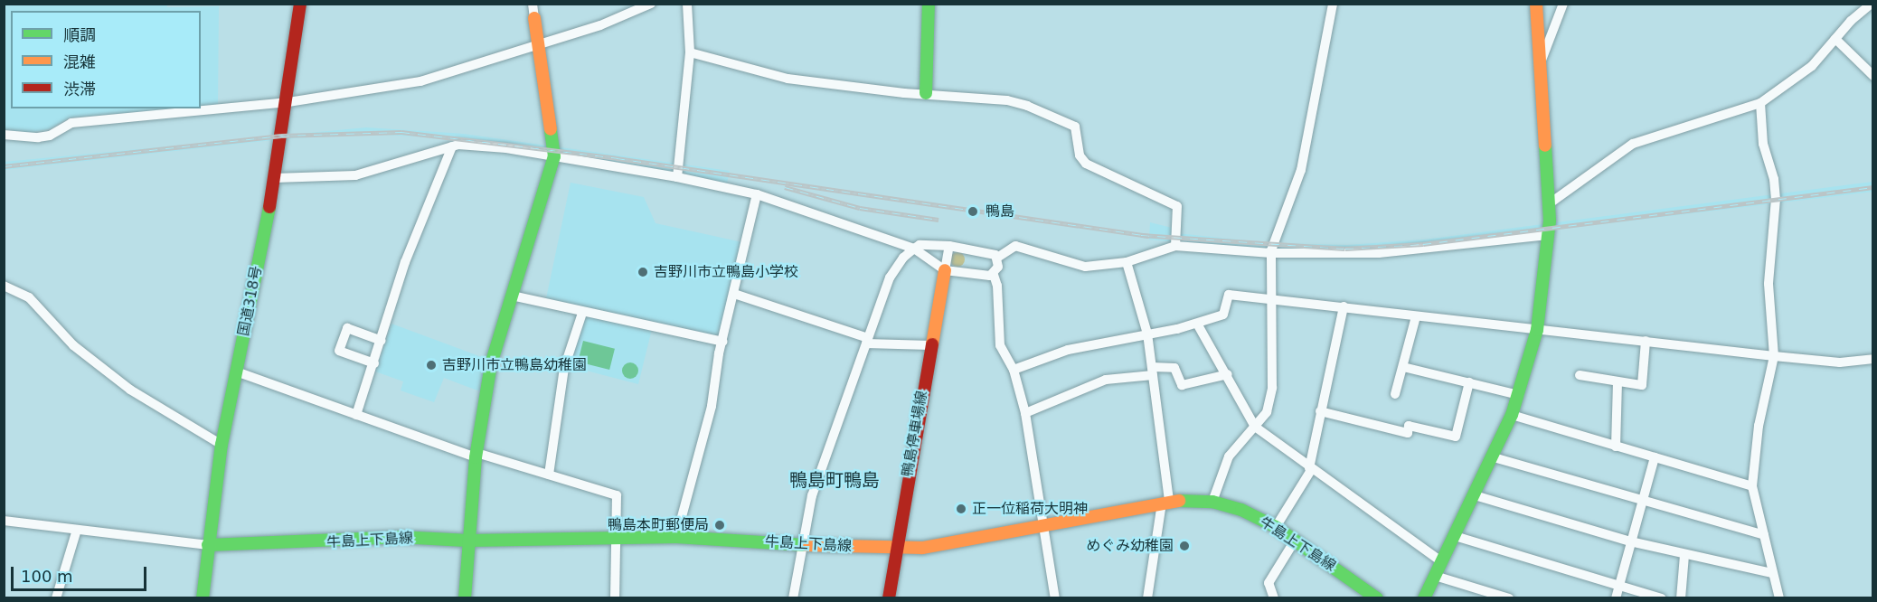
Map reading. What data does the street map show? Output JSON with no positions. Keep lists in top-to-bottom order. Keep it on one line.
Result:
{"streets":{"main road":["国道318号","鴨島停車場線","牛島上下島線"]},"crossings":[["国道318号","牛島上下島線"],["鴨島停車場線","牛島上下島線"]],"districts":["鴨島町鴨島"],"places":["鴨島","吉野川市立鴨島小学校","吉野川市立鴨島幼稚園","正一位稲荷大明神","鴨島本町郵便局","めぐみ幼稚園"],"legend":["順調","混雑","渋滞"],"scale_bar":"100 m"}
